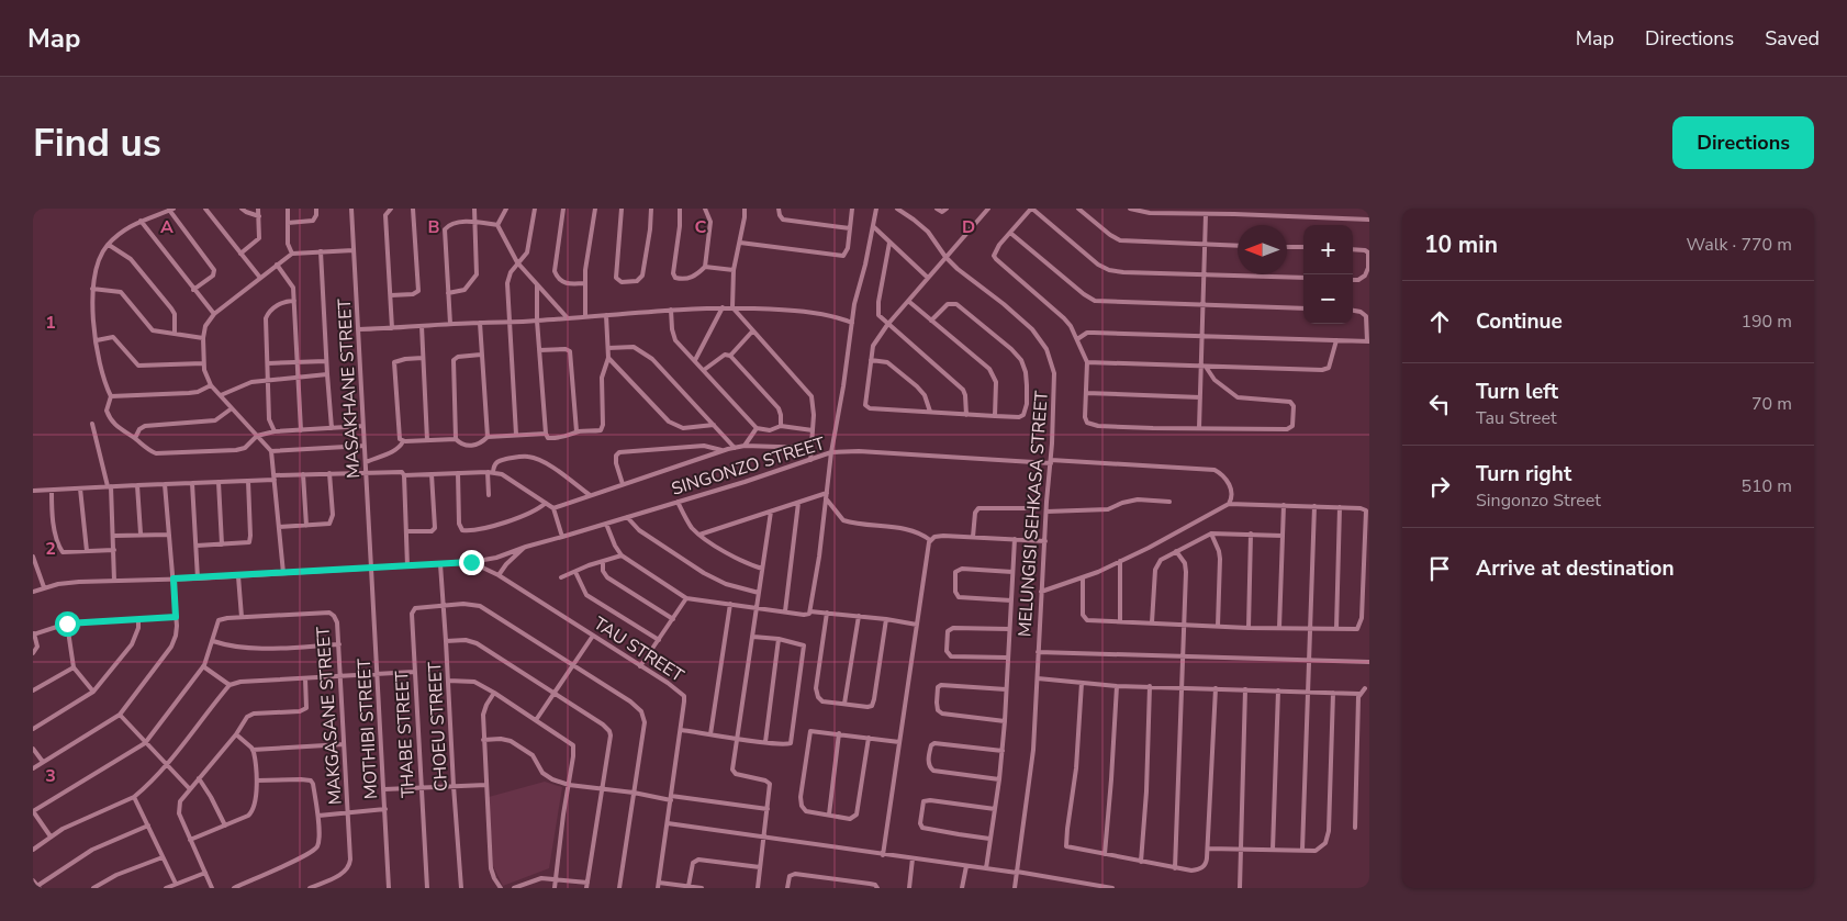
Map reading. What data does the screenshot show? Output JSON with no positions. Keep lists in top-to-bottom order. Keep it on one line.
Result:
{"streets":{"street":["MASAKHANE STREET","SINGONZO STREET","MELUNGISI SEHKASA STREET","TAU STREET","MAKGASANE STREET","CHOEU STREET","MOTHIBI STREET","THABE STREET"]},"crossings":[["MASAKHANE STREET","SINGONZO STREET"],["MASAKHANE STREET","MOTHIBI STREET"],["SINGONZO STREET","MELUNGISI SEHKASA STREET"],["SINGONZO STREET","TAU STREET"],["SINGONZO STREET","CHOEU STREET"],["SINGONZO STREET","MOTHIBI STREET"],["CHOEU STREET","THABE STREET"]],"north":"left","page":{"header":"Map","nav":["Map","Directions","Saved"],"buttons":"Directions","title":"Find us","heading":["10 min","Walk · 770 m"],"map_buttons":["+","−"],"list":[["Continue","190 m"],["Turn left","Tau Street","70 m"],["Turn right","Singonzo Street","510 m"],"Arrive at destination"]},"grid":{"columns":["A","B","C","D"],"rows":["1","2","3"]}}
